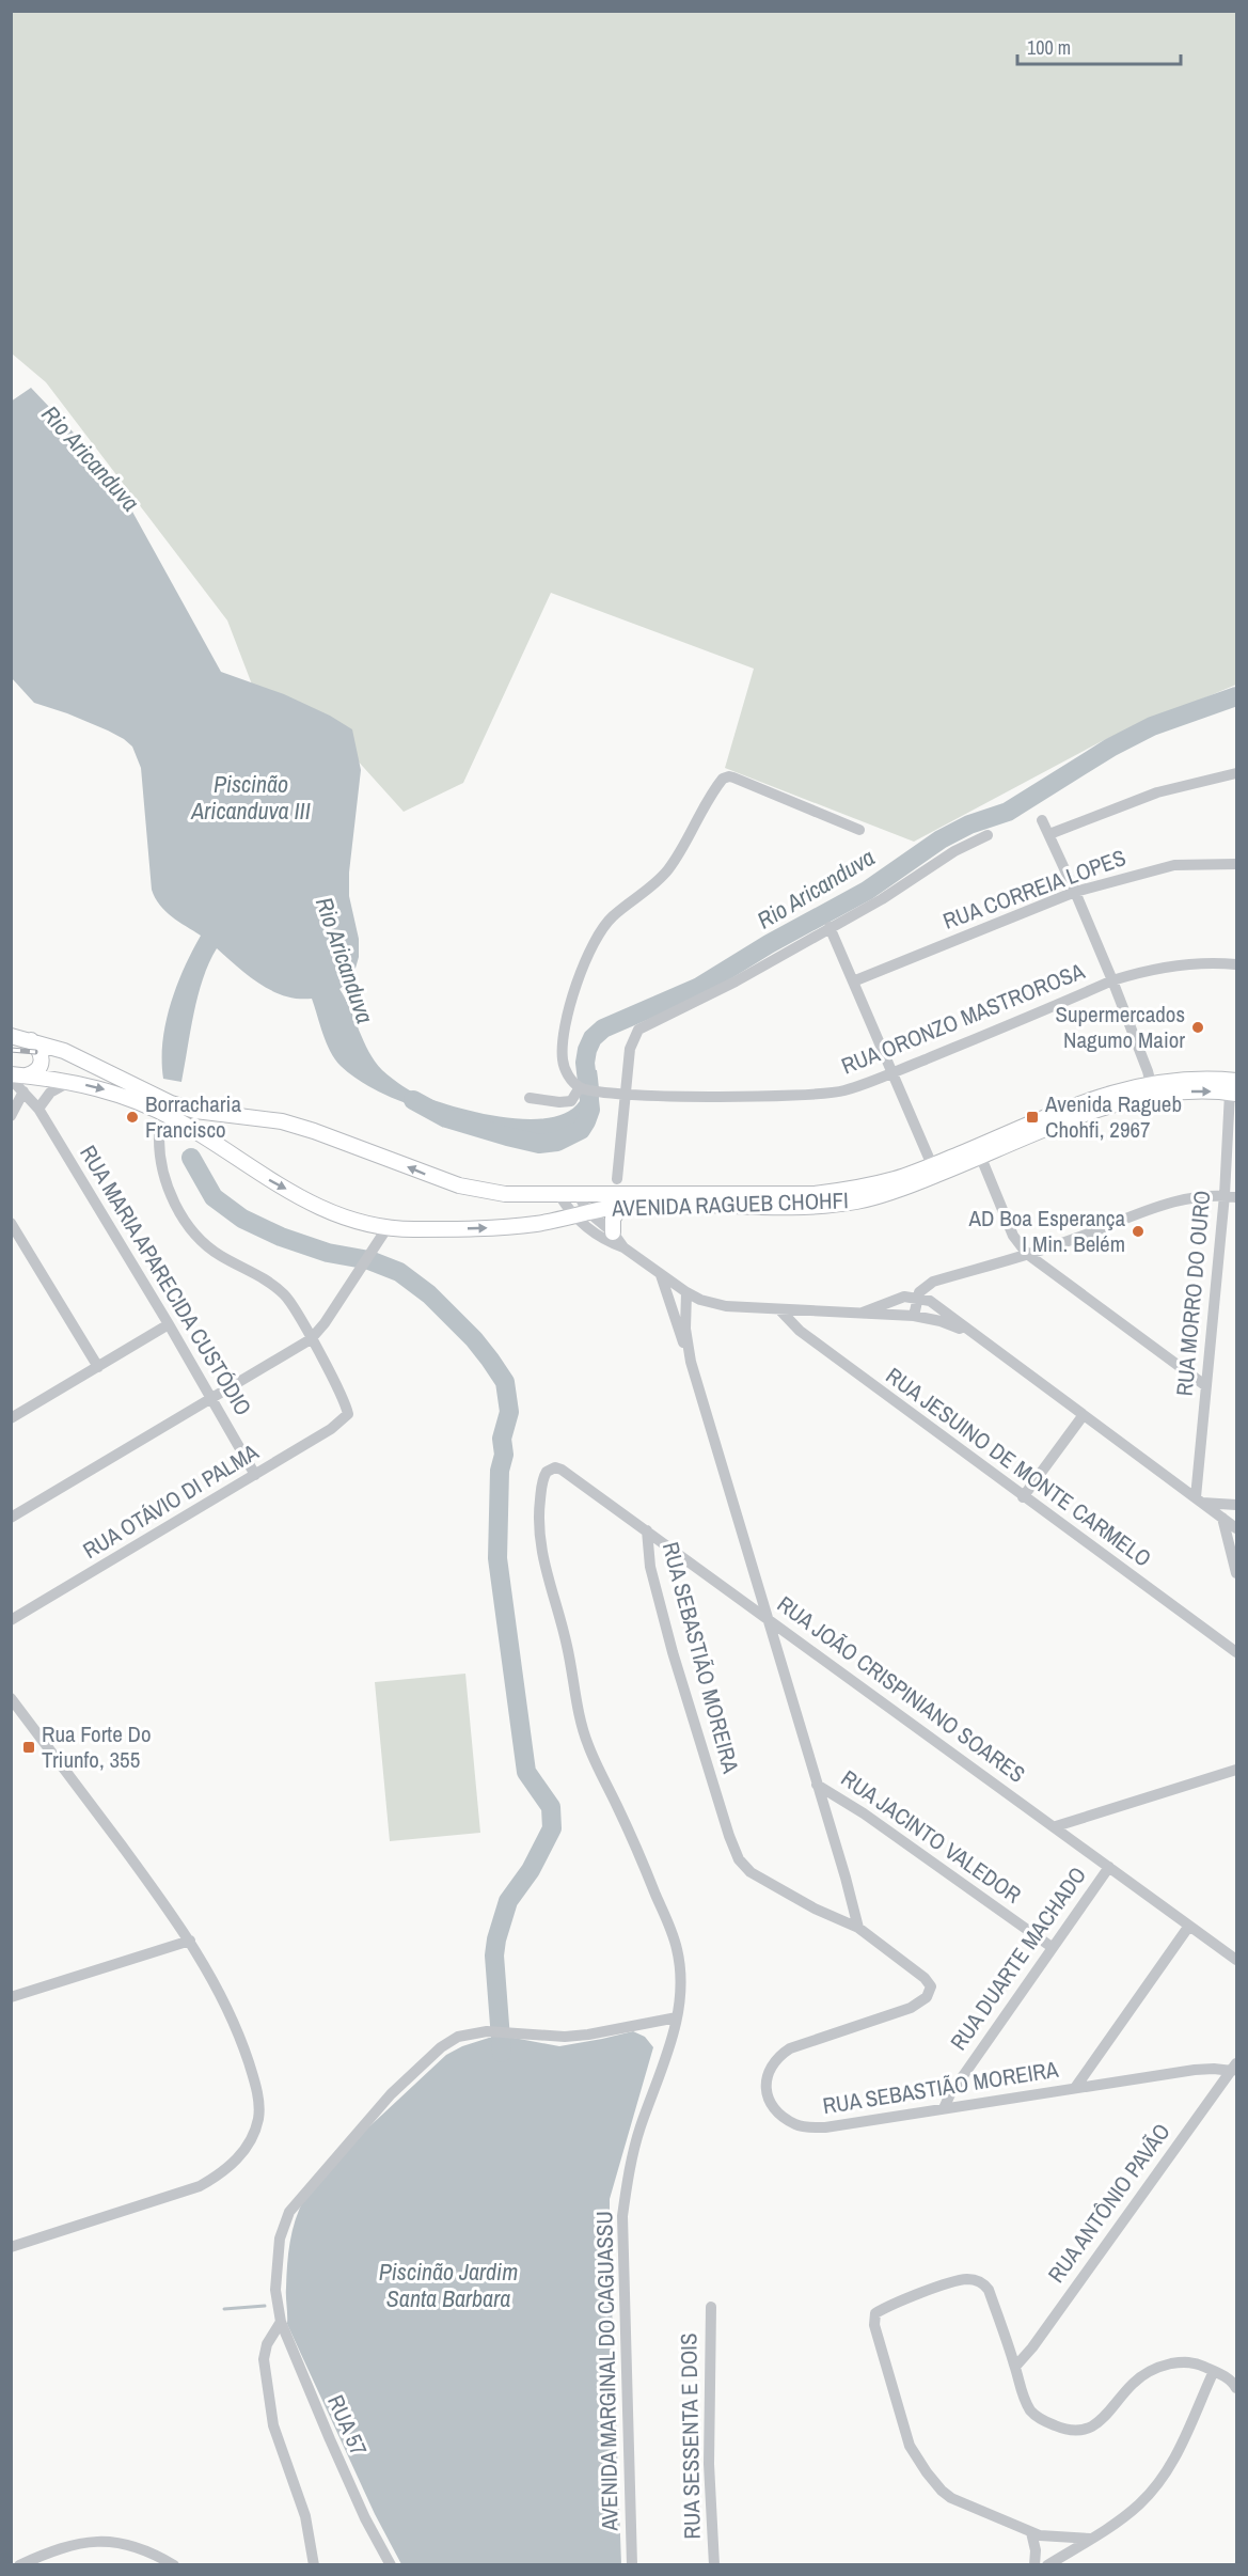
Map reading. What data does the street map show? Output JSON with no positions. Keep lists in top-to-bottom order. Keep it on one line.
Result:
{"streets":{"main road":["AVENIDA RAGUEB CHOHFI"],"street":["RUA CORREIA LOPES","RUA ORONZO MASTROROSA","RUA MARIA APARECIDA CUSTÓDIO","RUA MORRO DO OURO","RUA JESUINO DE MONTE CARMELO","RUA OTÁVIO DI PALMA","RUA SEBASTIÃO MOREIRA","RUA JOÃO CRISPINIANO SOARES","RUA JACINTO VALEDOR","RUA DUARTE MACHADO","RUA ANTÔNIO PAVÃO","AVENIDA MARGINAL DO CAGUASSU","RUA 57","RUA SESSENTA E DOIS"]},"crossings":[["AVENIDA RAGUEB CHOHFI","RUA MARIA APARECIDA CUSTÓDIO"],["AVENIDA RAGUEB CHOHFI","RUA MORRO DO OURO"],["RUA MARIA APARECIDA CUSTÓDIO","RUA OTÁVIO DI PALMA"],["RUA SEBASTIÃO MOREIRA","RUA JOÃO CRISPINIANO SOARES"],["RUA SEBASTIÃO MOREIRA","RUA DUARTE MACHADO"],["RUA SEBASTIÃO MOREIRA","RUA ANTÔNIO PAVÃO"],["RUA JOÃO CRISPINIANO SOARES","RUA DUARTE MACHADO"],["RUA JOÃO CRISPINIANO SOARES","AVENIDA MARGINAL DO CAGUASSU"],["RUA JACINTO VALEDOR","RUA DUARTE MACHADO"],["AVENIDA MARGINAL DO CAGUASSU","RUA 57"]],"water":["Rio Aricanduva","Piscinão Aricanduva III","Piscinão Jardim Santa Barbara"],"places":{"other":["Supermercados Nagumo Maior","Borracharia Francisco","AD Boa Esperança I Min. Belém"],"transit":["Avenida Ragueb Chohfi, 2967","Rua Forte Do Triunfo, 355"]},"scale_bar":"100 m"}
